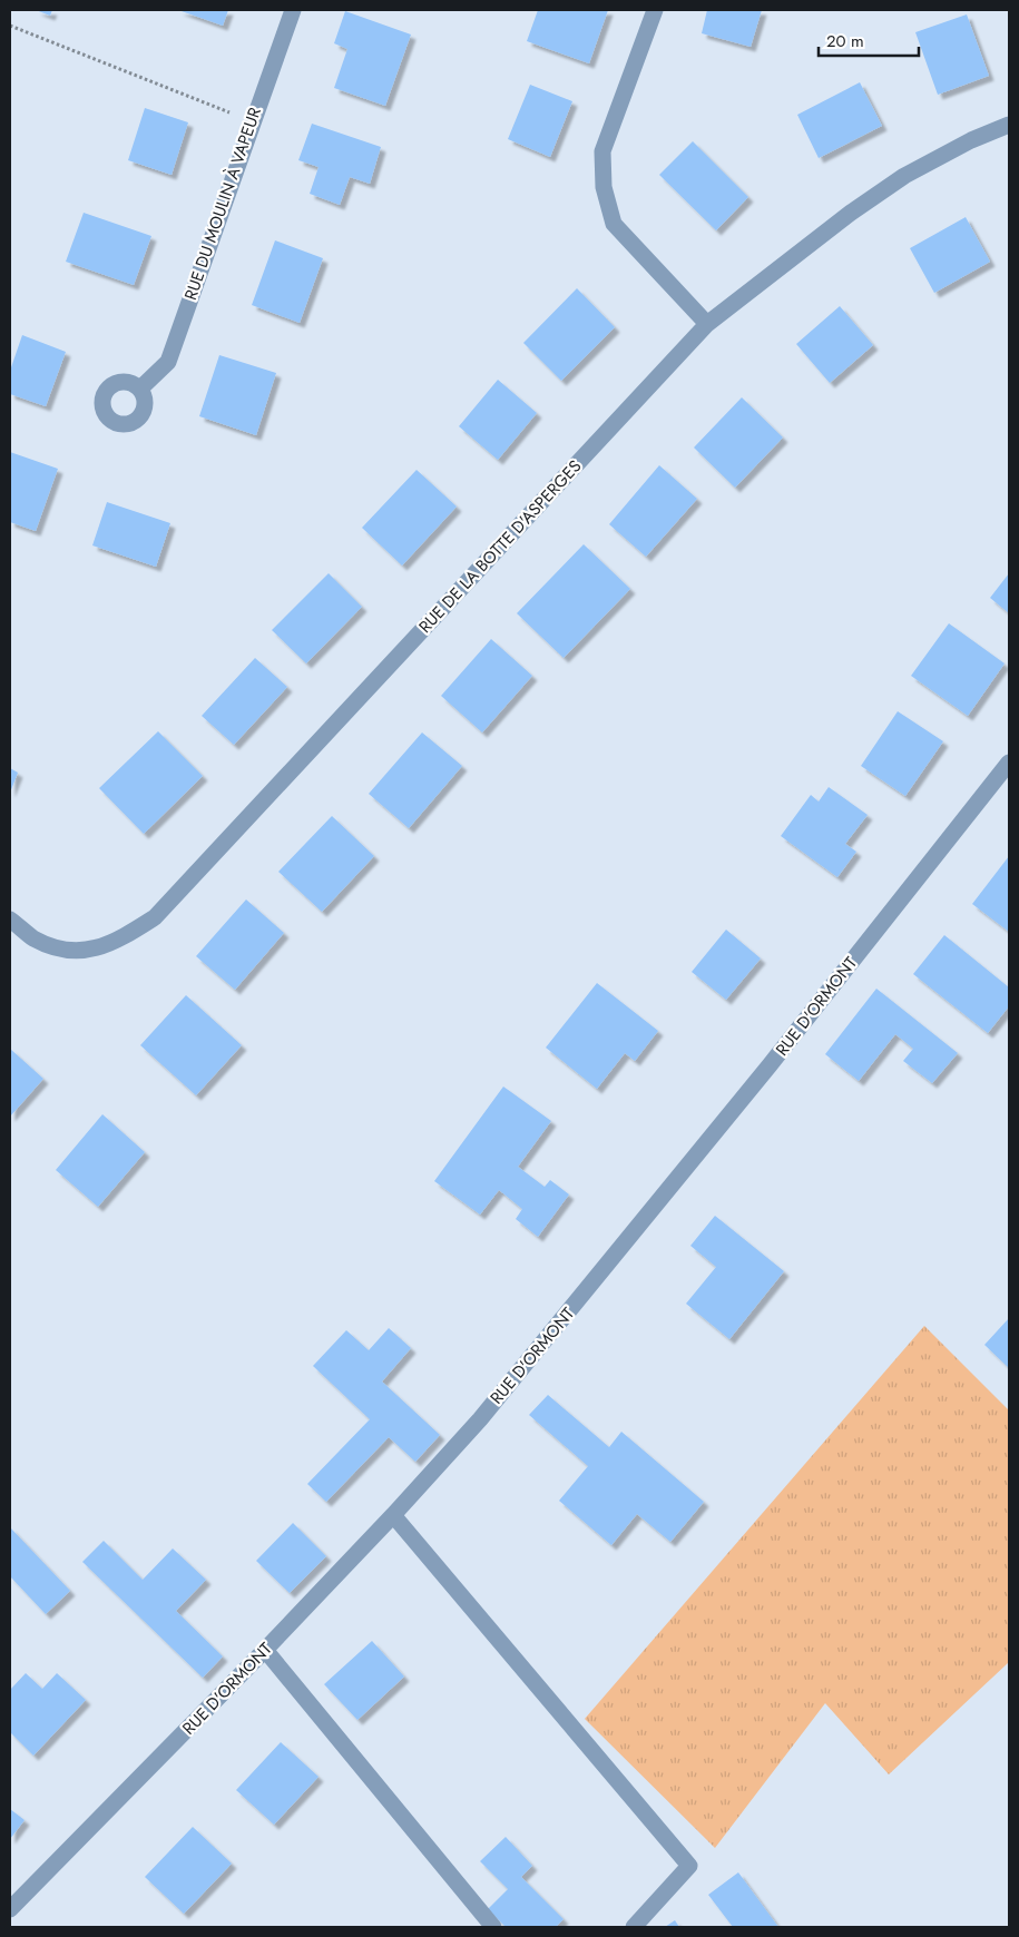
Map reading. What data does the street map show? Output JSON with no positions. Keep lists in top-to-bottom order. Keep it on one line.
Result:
{"streets":{"street":["RUE DU MOULIN À VAPEUR","RUE DE LA BOTTE D'ASPERGES","RUE D'ORMONT"]},"scale_bar":"20 m"}
